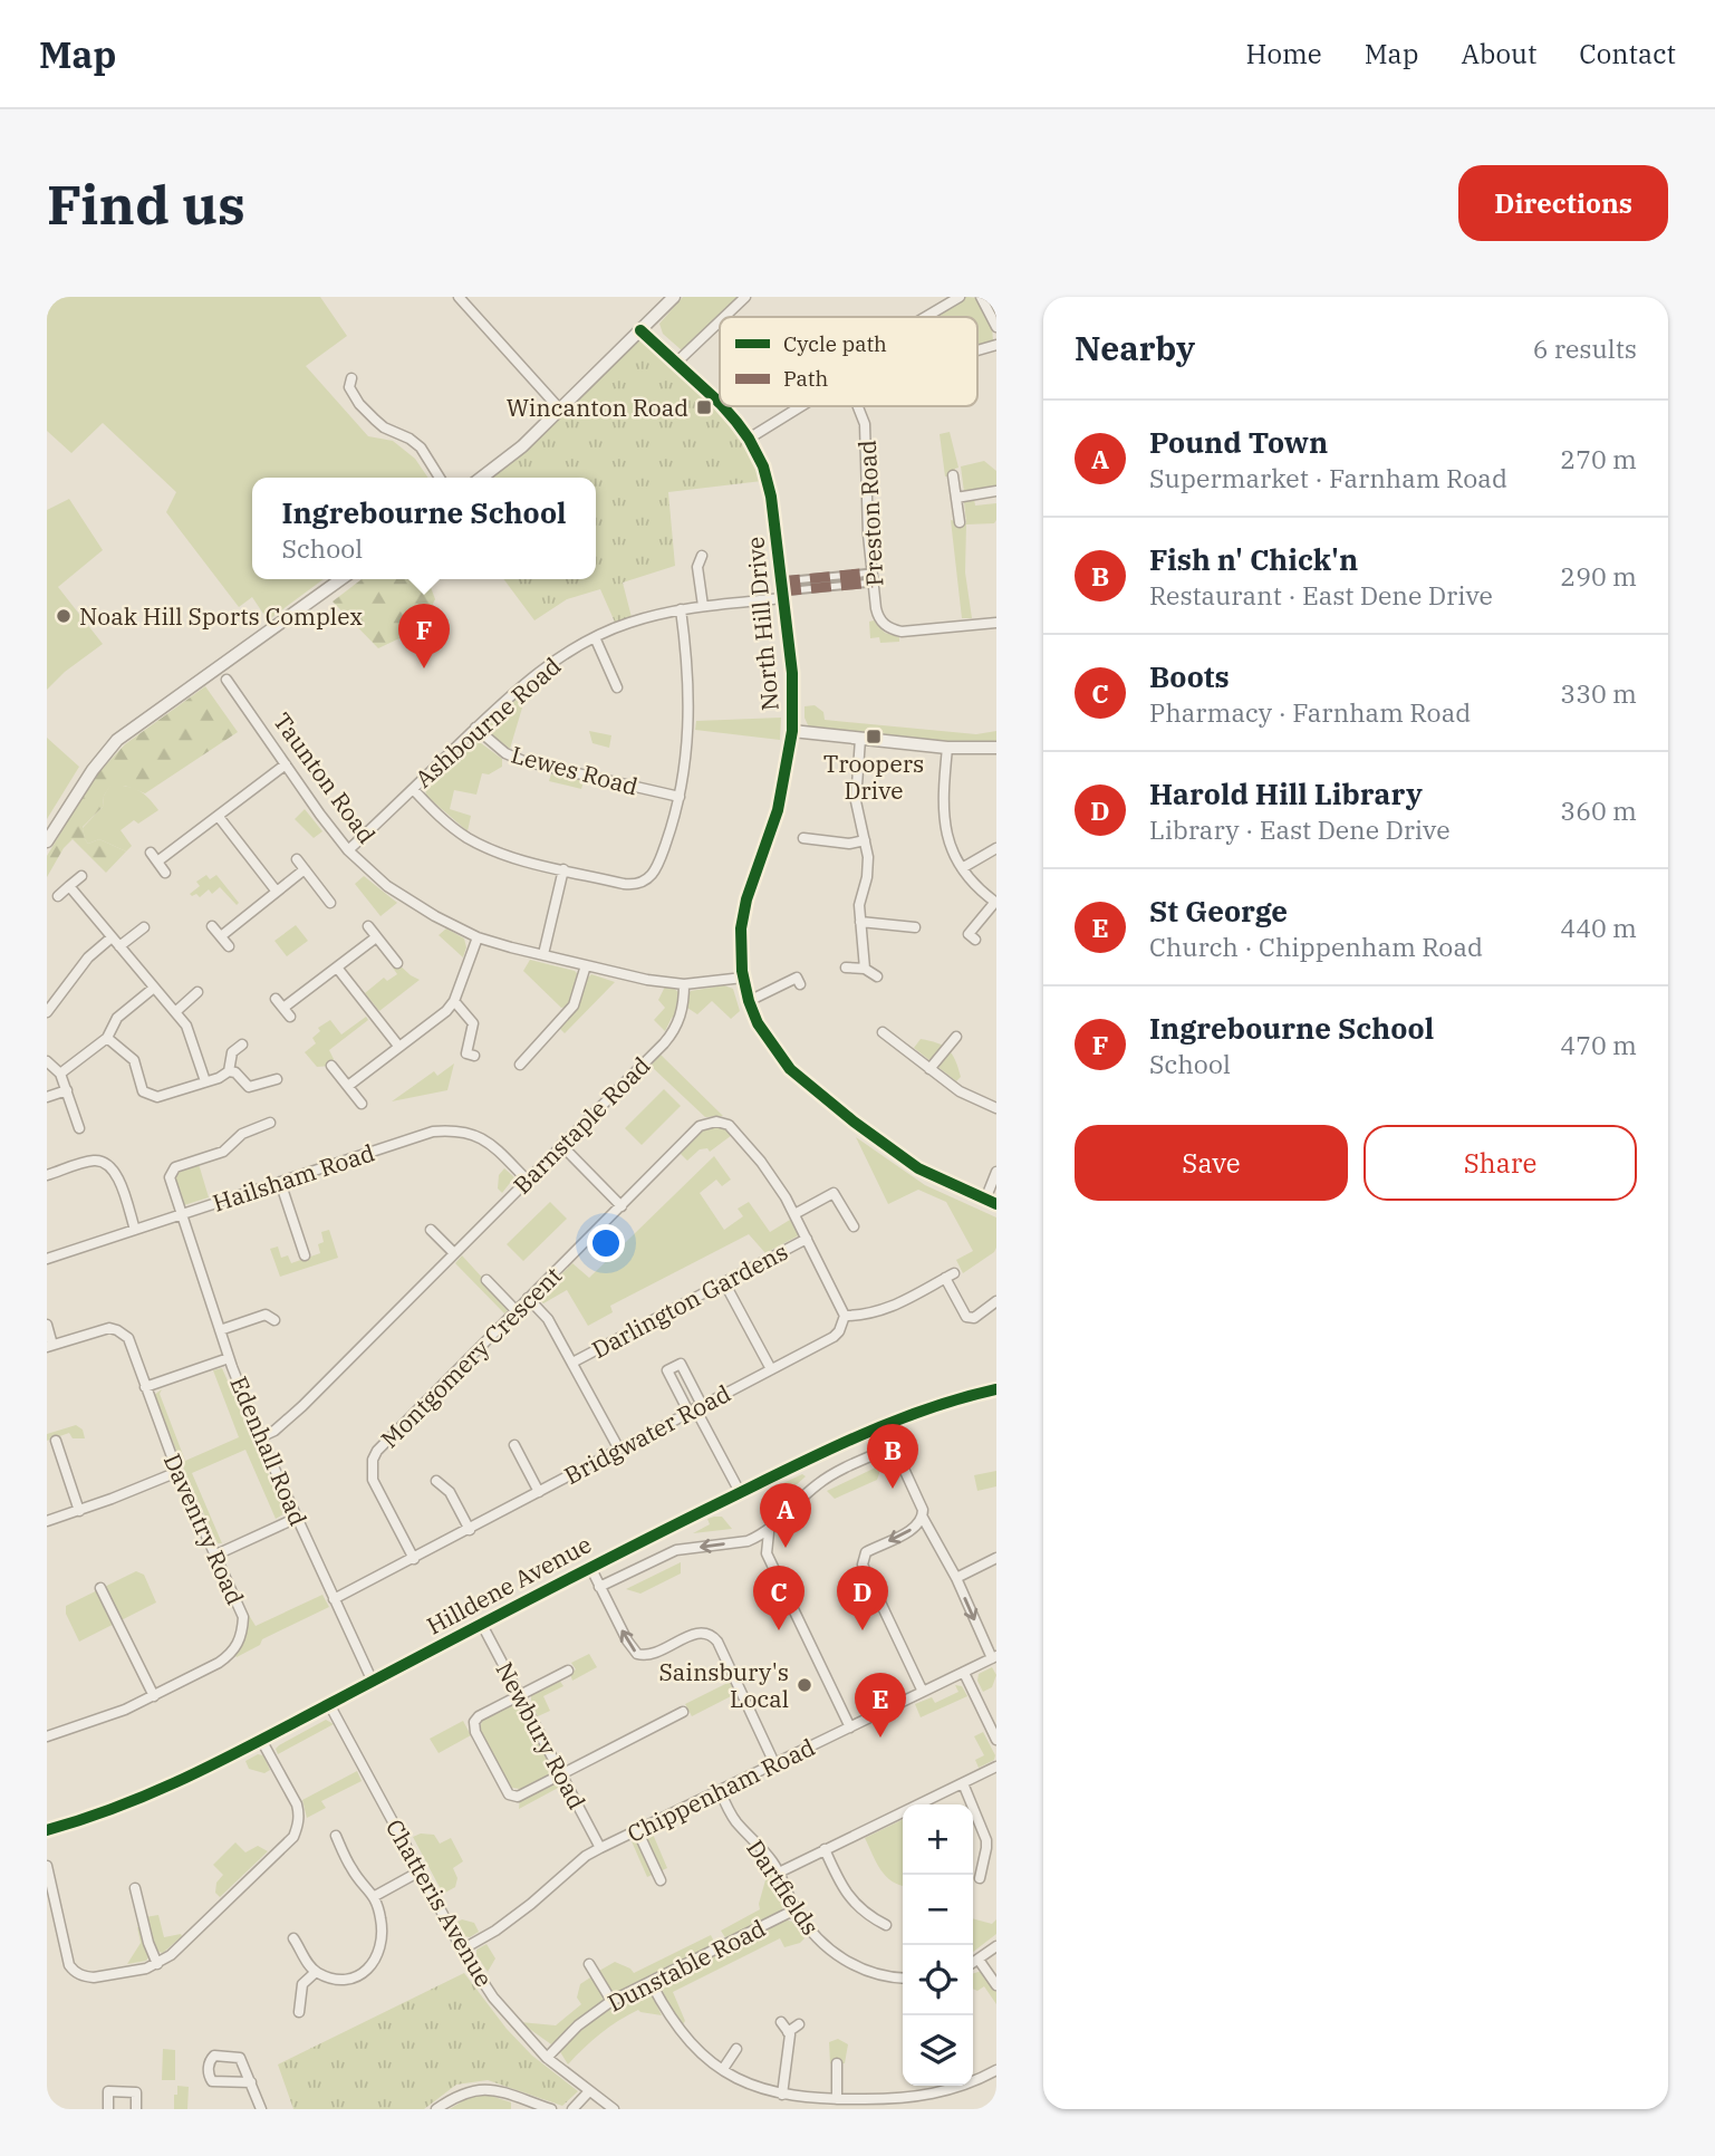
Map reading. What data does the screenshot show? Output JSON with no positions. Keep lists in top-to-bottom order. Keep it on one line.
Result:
{"streets":{"street":["Preston Road","North Hill Drive","Ashbourne Road","Lewes Road","Taunton Road","Barnstaple Road","Hailsham Road","Darlington Gardens","Montgomery Crescent","Bridgwater Road","Edenhall Road","Daventry Road","Hilldene Avenue","Newbury Road","Chippenham Road","Dartfields","Chatteris Avenue","Dunstable Road"]},"crossings":[["North Hill Drive","Ashbourne Road"],["North Hill Drive","Taunton Road"],["Ashbourne Road","Lewes Road"],["Ashbourne Road","Taunton Road"],["Taunton Road","Barnstaple Road"],["Barnstaple Road","Hailsham Road"],["Barnstaple Road","Edenhall Road"],["Hailsham Road","Edenhall Road"],["Darlington Gardens","Montgomery Crescent"],["Montgomery Crescent","Bridgwater Road"],["Bridgwater Road","Edenhall Road"],["Edenhall Road","Hilldene Avenue"],["Hilldene Avenue","Newbury Road"],["Hilldene Avenue","Chatteris Avenue"],["Newbury Road","Chippenham Road"],["Chippenham Road","Dartfields"],["Chippenham Road","Chatteris Avenue"],["Dartfields","Dunstable Road"],["Chatteris Avenue","Dunstable Road"]],"places":{"transit":["Wincanton Road","Troopers Drive"],"other":["Noak Hill Sports Complex","Sainsbury's Local"]},"legend":["Cycle path","Path"],"page":{"header":"Map","nav":["Home","Map","About","Contact"],"buttons":["Directions",["Save","Share"]],"title":"Find us","heading":["Nearby","6 results"],"list":[{"mark":"A","name":"Pound Town","note":"Supermarket · Farnham Road","value":"270 m"},{"mark":"B","name":"Fish n' Chick'n","note":"Restaurant · East Dene Drive","value":"290 m"},{"mark":"C","name":"Boots","note":"Pharmacy · Farnham Road","value":"330 m"},{"mark":"D","name":"Harold Hill Library","note":"Library · East Dene Drive","value":"360 m"},{"mark":"E","name":"St George","note":"Church · Chippenham Road","value":"440 m"},{"mark":"F","name":"Ingrebourne School","note":"School","value":"470 m"}],"popup":["Ingrebourne School","School"],"pins":["F","B","A","C","D","E"],"map_buttons":["+","−"]}}
